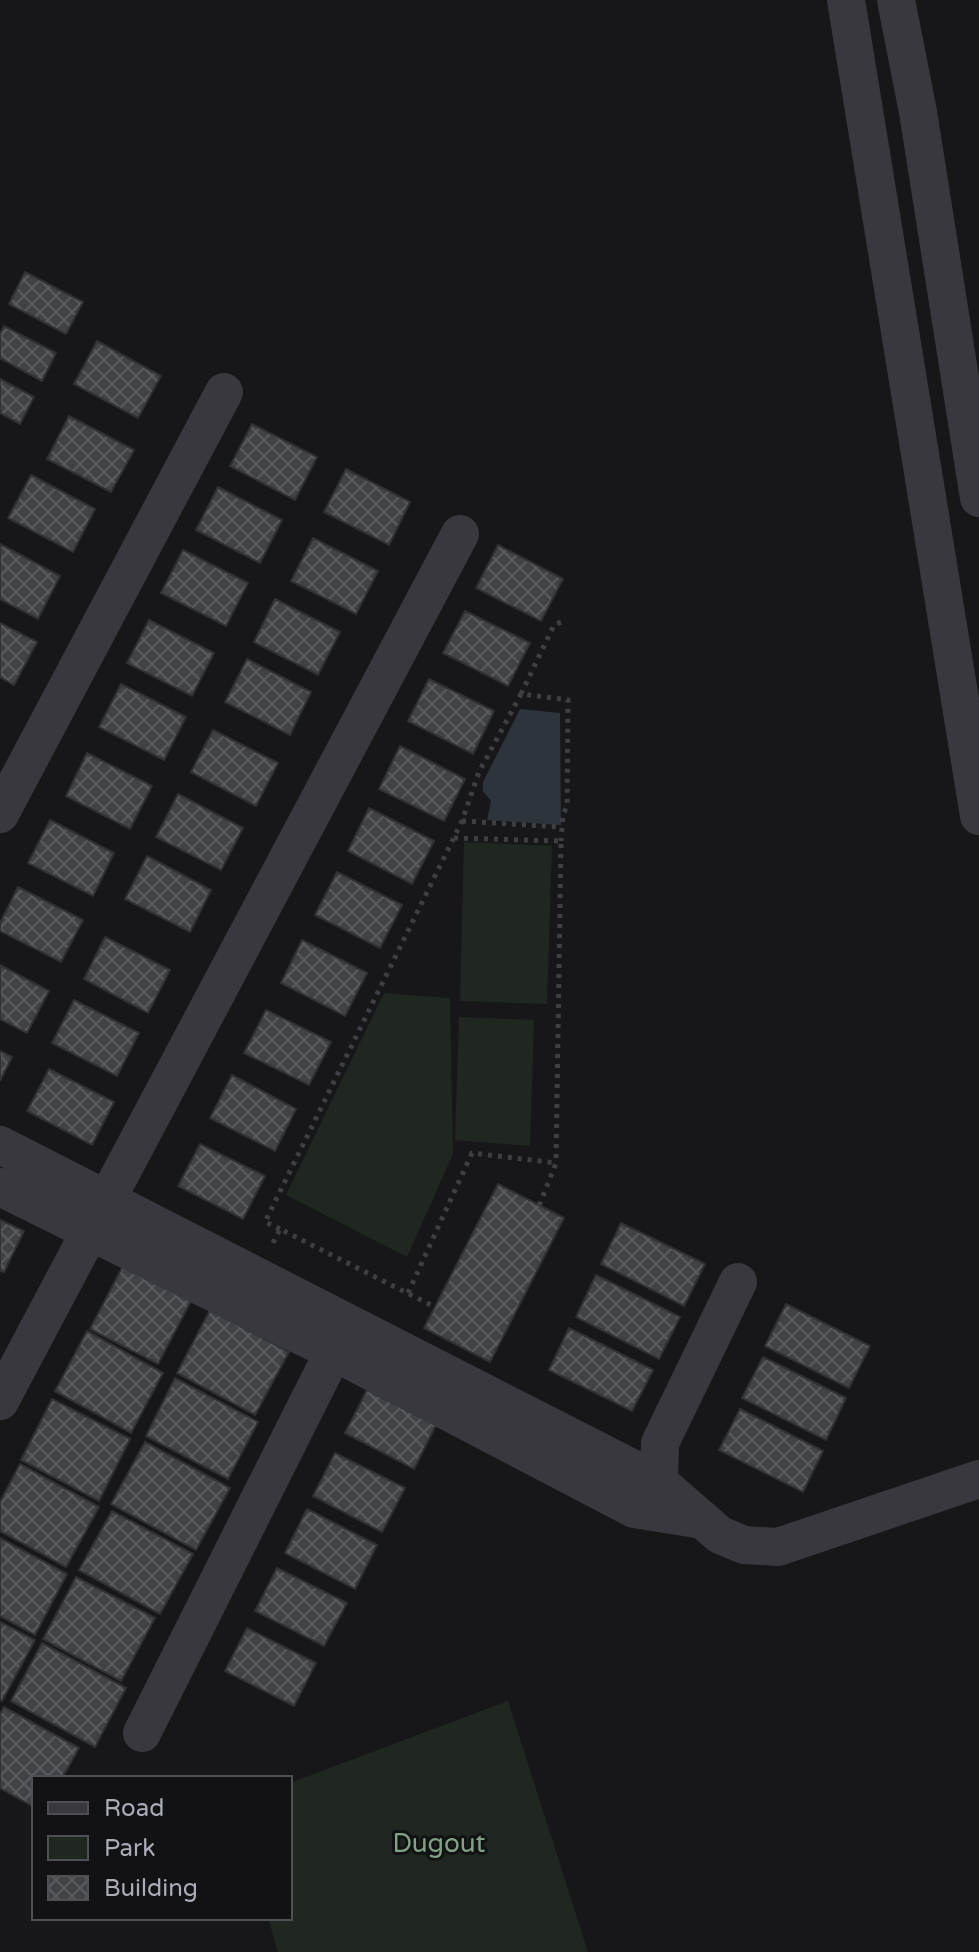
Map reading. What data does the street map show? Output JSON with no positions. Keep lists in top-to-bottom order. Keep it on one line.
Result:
{"parks":["Dugout"],"legend":["Road","Park","Building"]}
